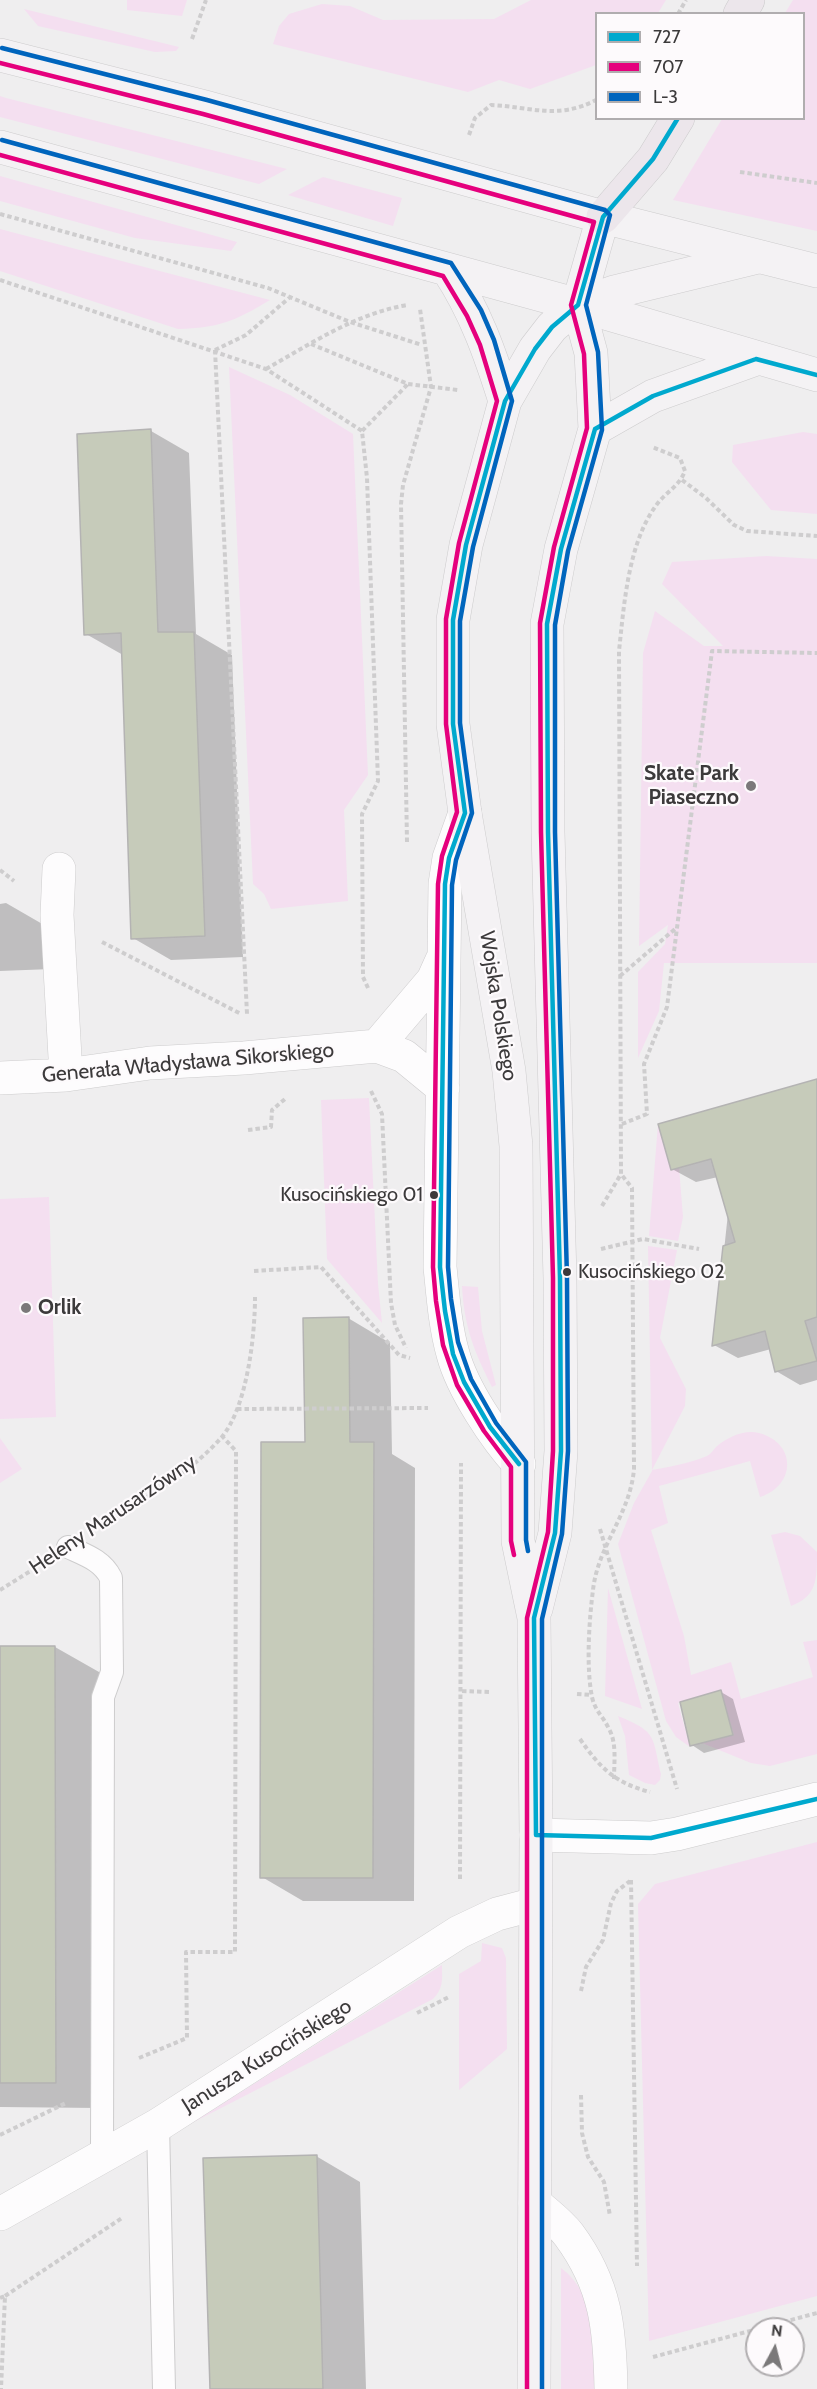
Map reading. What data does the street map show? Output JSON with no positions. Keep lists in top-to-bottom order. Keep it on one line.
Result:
{"streets":{"street":["Wojska Polskiego","Generała Władysława Sikorskiego","Janusza Kusocińskiego"],"path":["Heleny Marusarzówny"]},"crossings":[["Wojska Polskiego","Janusza Kusocińskiego"]],"places":["Skate Park Piaseczno","Kusocińskiego 01","Kusocińskiego 02","Orlik"],"lines":["transit line L-3","transit line 707","transit line 727"],"legend":["727","707","L-3"],"north":"top"}
